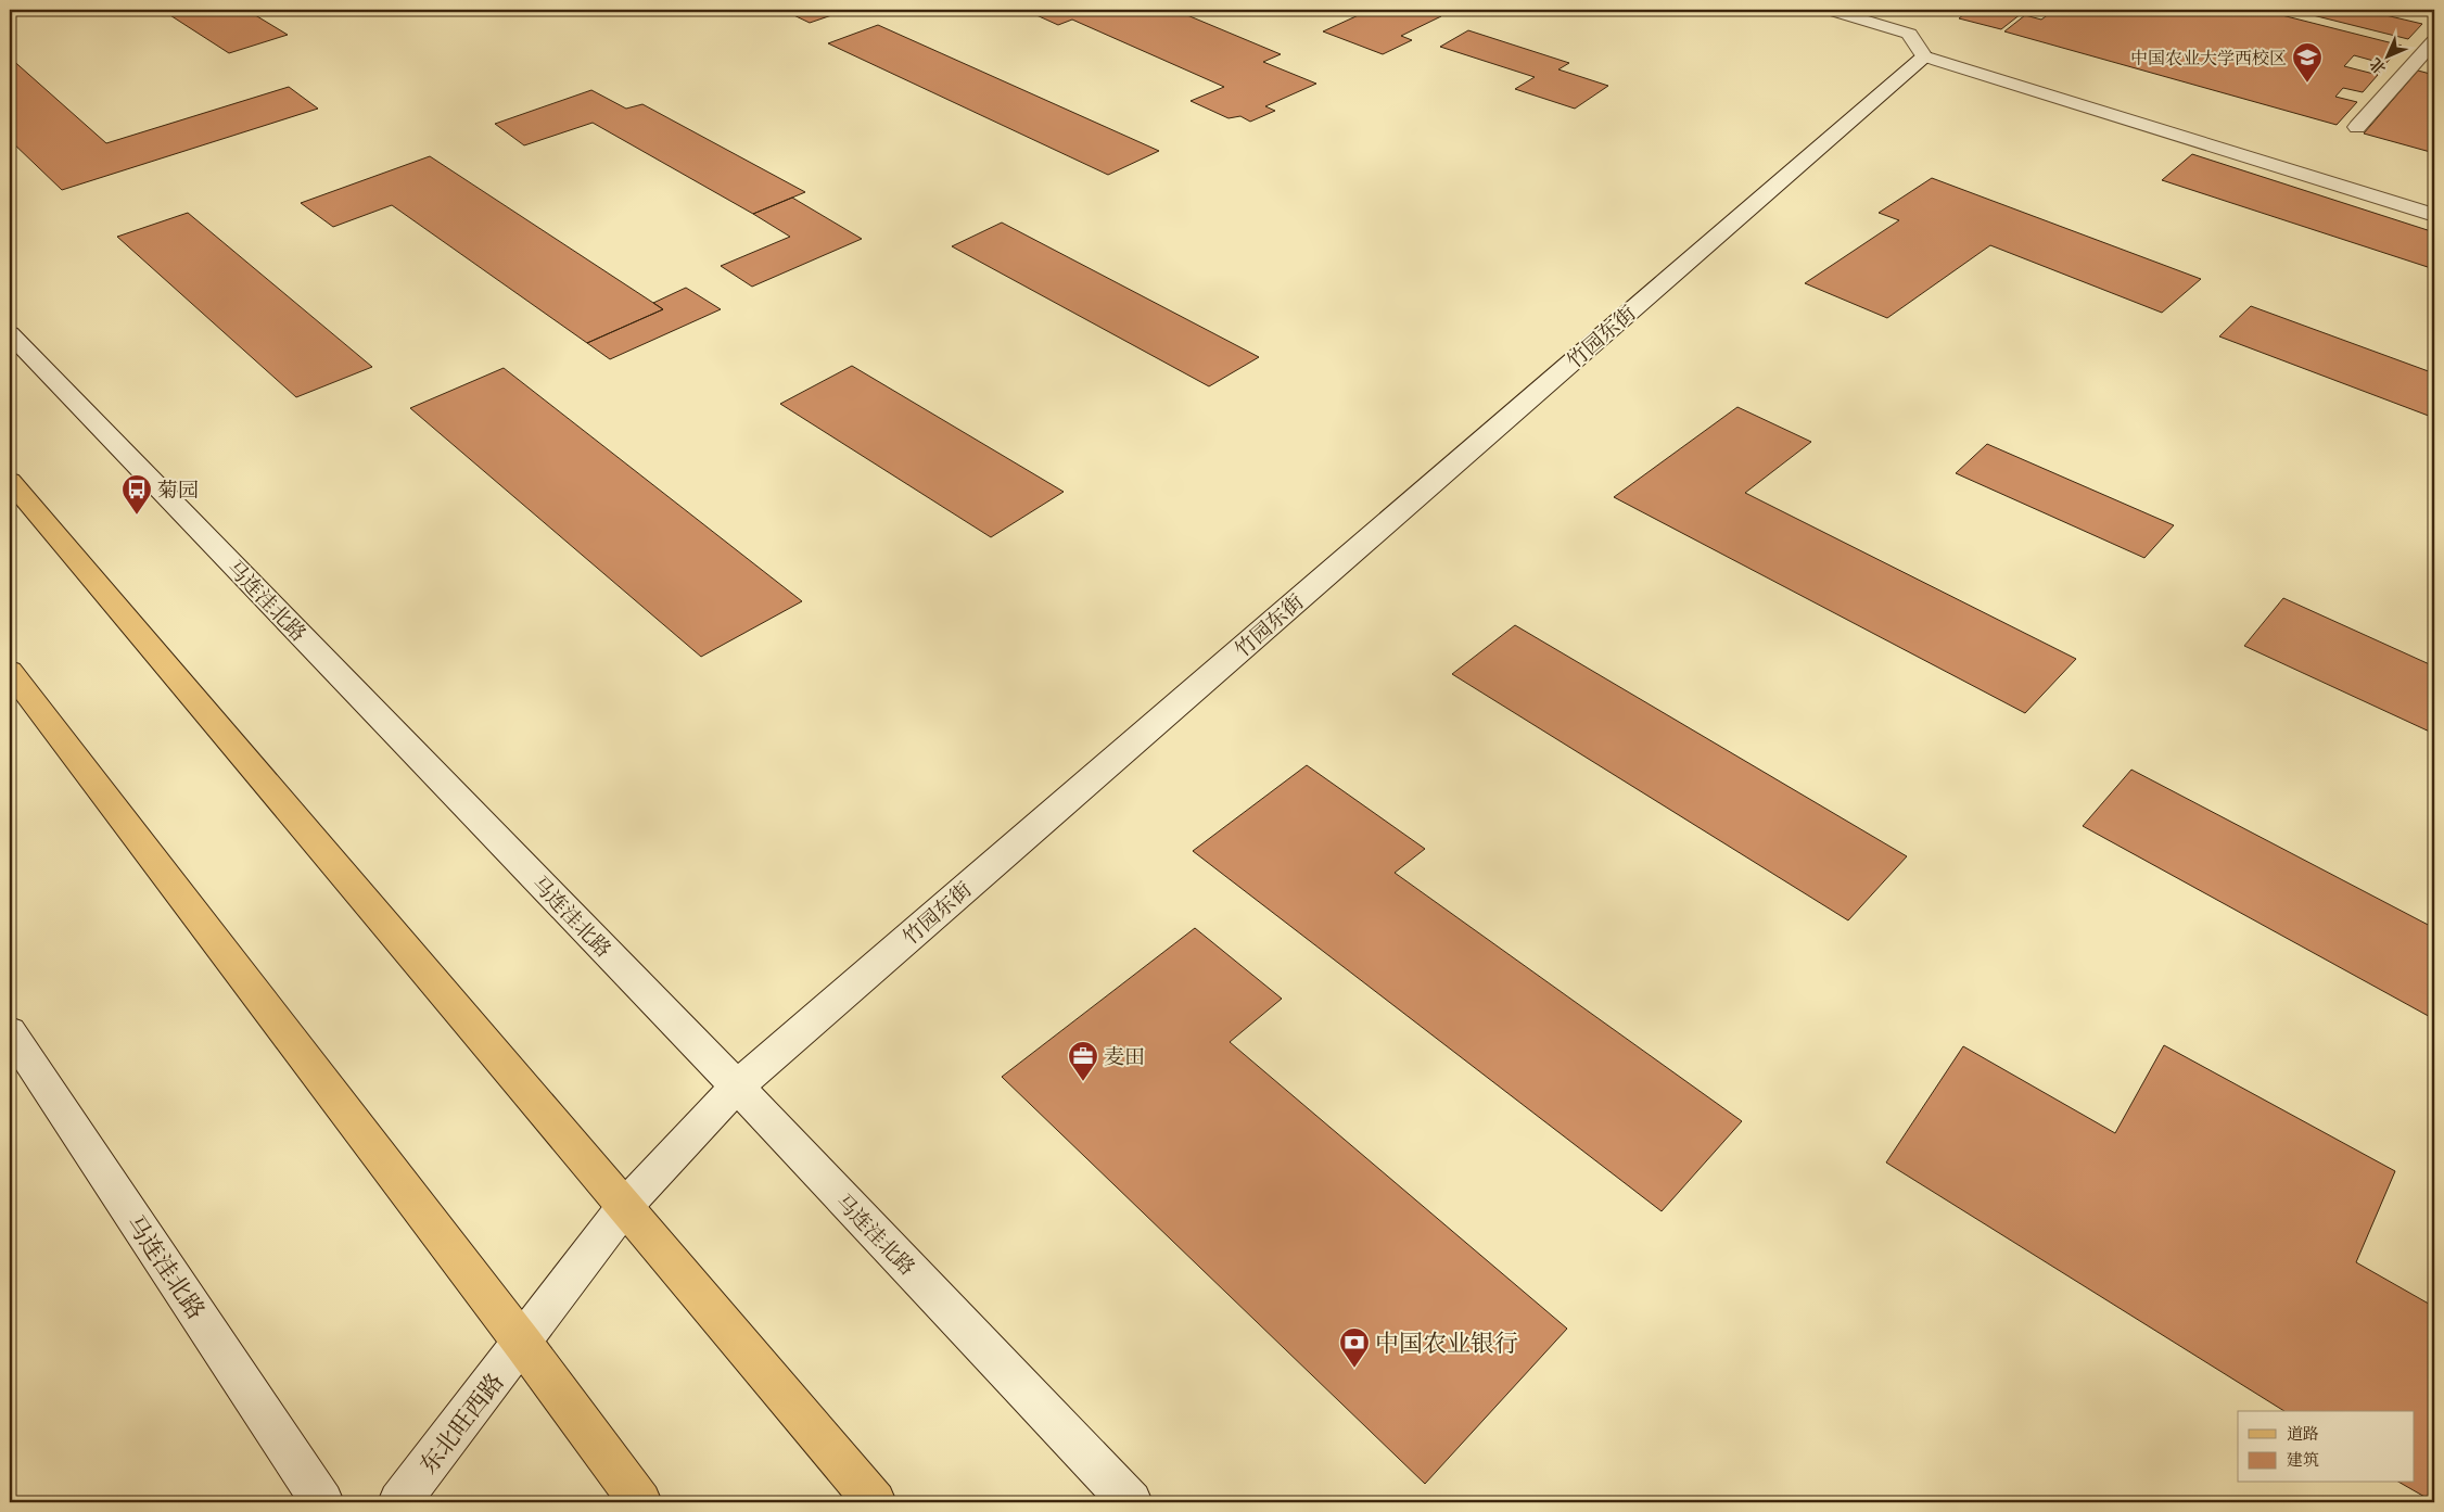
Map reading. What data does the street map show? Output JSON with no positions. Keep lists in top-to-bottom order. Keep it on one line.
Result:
{"streets":{"street":["竹园东街","马连洼北路","东北旺西路"]},"crossings":[["竹园东街","马连洼北路"],["竹园东街","东北旺西路"]],"places":{"school or university":["中国农业大学西校区"],"bus stop":["菊园"],"office":["麦田"],"bank":["中国农业银行"]},"legend":["道路","建筑"],"north":"bottom left"}
